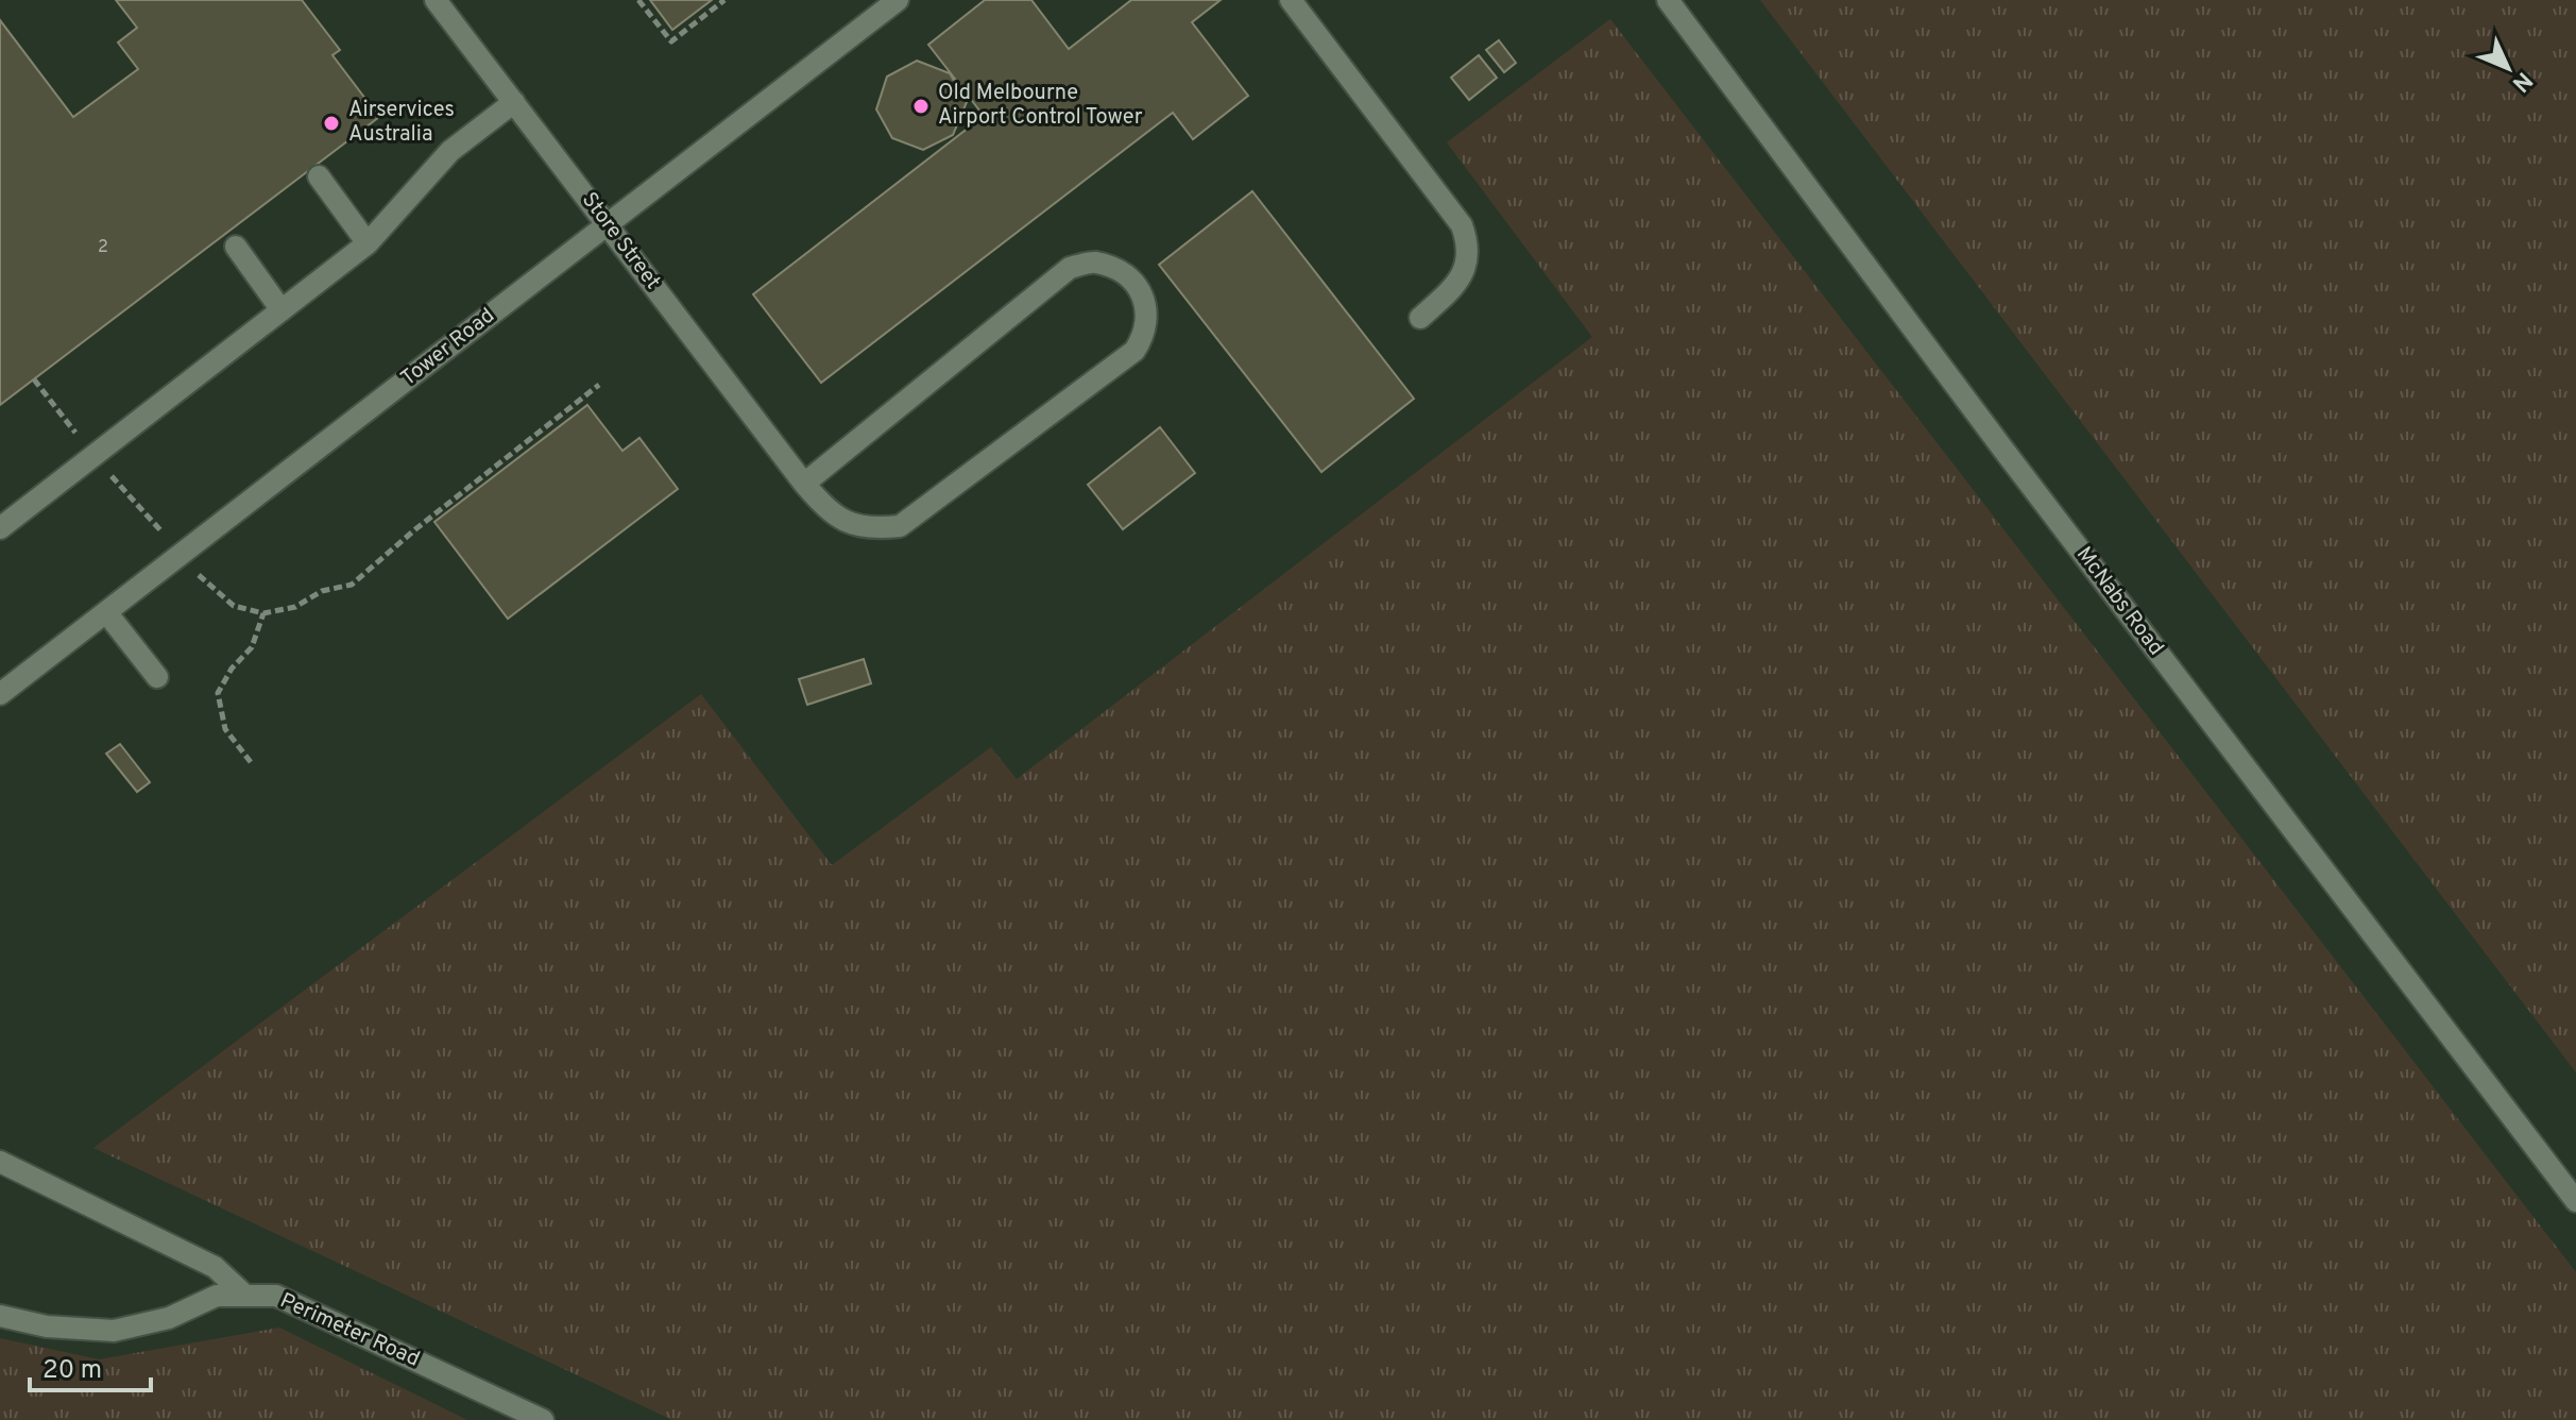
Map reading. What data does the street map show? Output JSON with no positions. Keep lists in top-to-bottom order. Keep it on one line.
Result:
{"streets":{"street":["Store Street","Tower Road","McNabs Road","Perimeter Road"]},"crossings":[["Store Street","Tower Road"]],"places":["Old Melbourne Airport Control Tower","Airservices Australia"],"house_numbers":["2"],"scale_bar":"20 m","north":"bottom right"}
